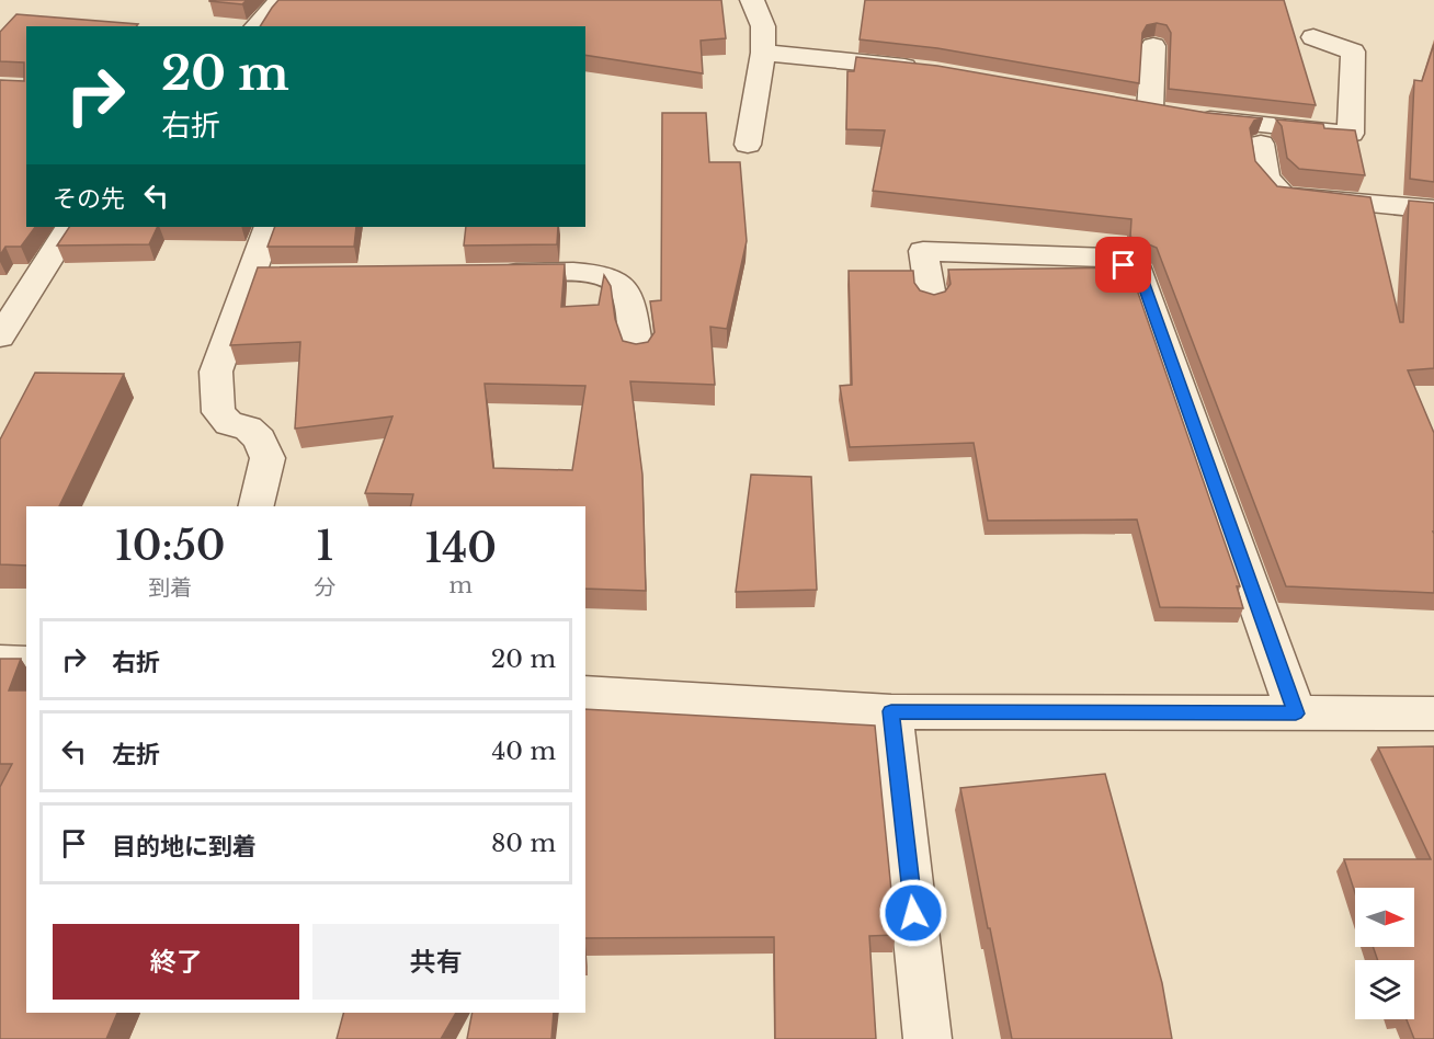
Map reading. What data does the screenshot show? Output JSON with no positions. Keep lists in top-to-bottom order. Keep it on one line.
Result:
{"north":"right","page":{"turn":["20 m","右折"],"then":"その先","eta":["10:50","到着","1","分","140","m"],"list":[{"name":"右折","value":"20 m"},{"name":"左折","value":"40 m"},{"name":"目的地に到着","value":"80 m"}],"buttons":["終了","共有"]}}
